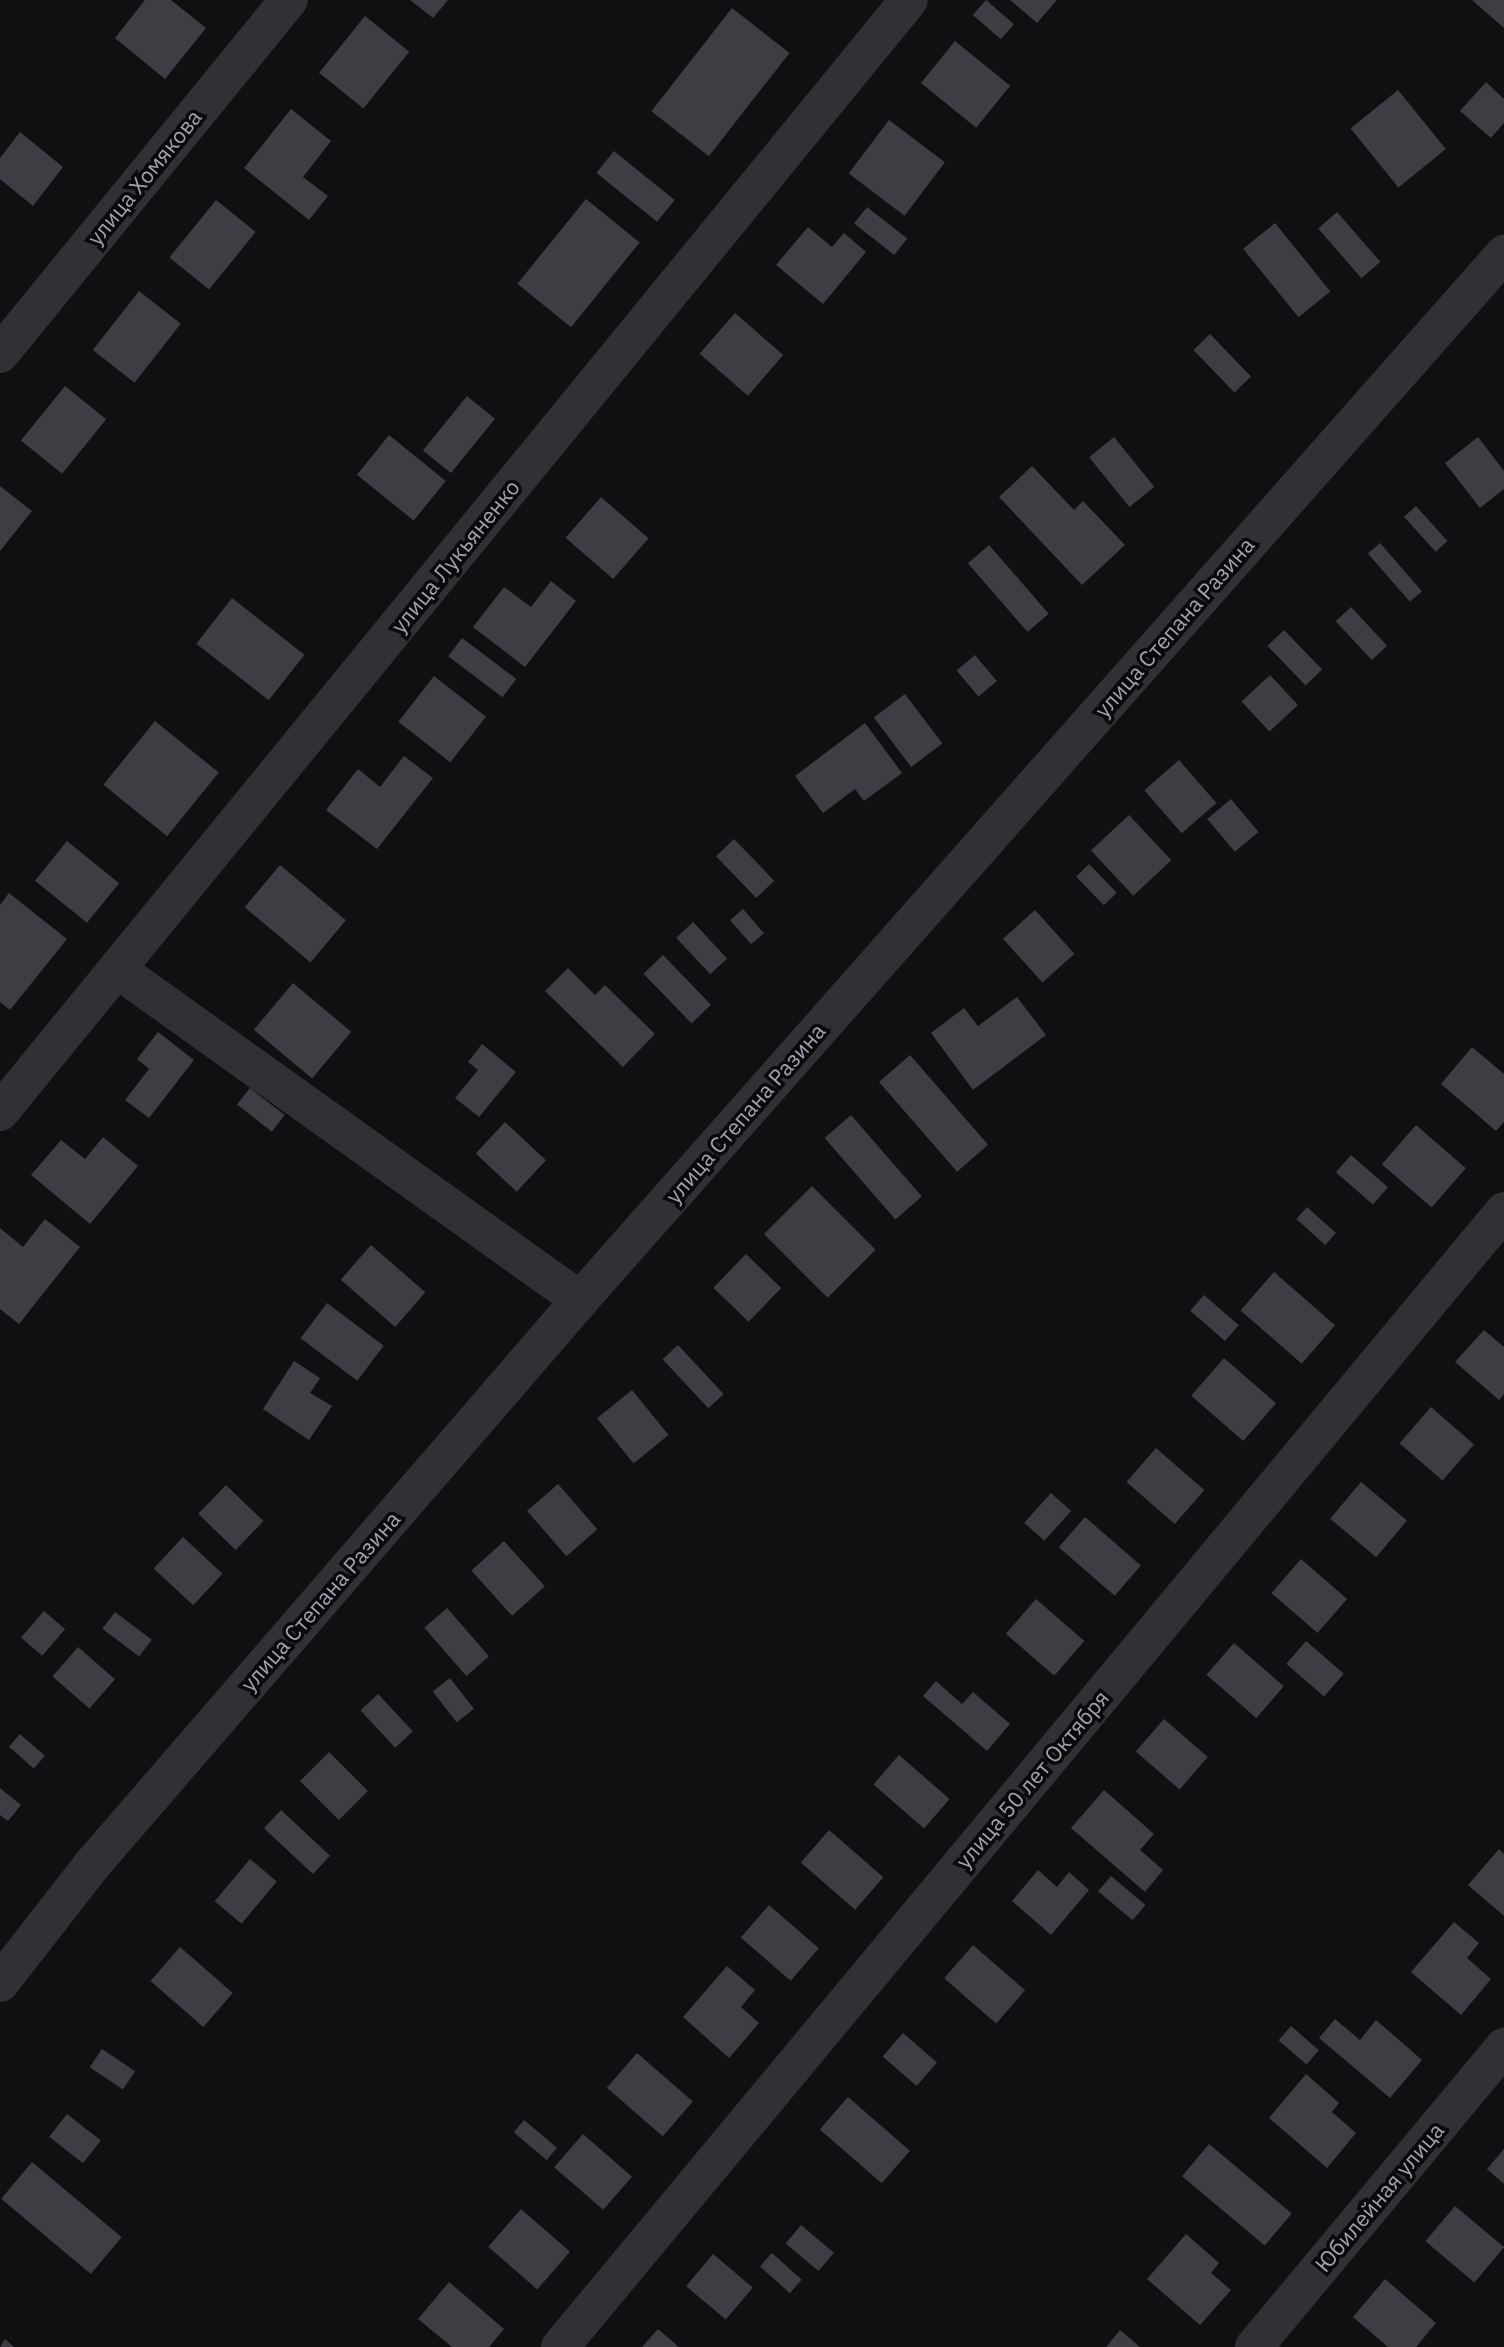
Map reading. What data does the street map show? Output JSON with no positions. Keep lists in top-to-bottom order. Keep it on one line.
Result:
{"streets":{"street":["улица Хомякова","улица Лукьяненко","улица Степана Разина","улица 50 лет Октября","Юбилейная улица"]}}
